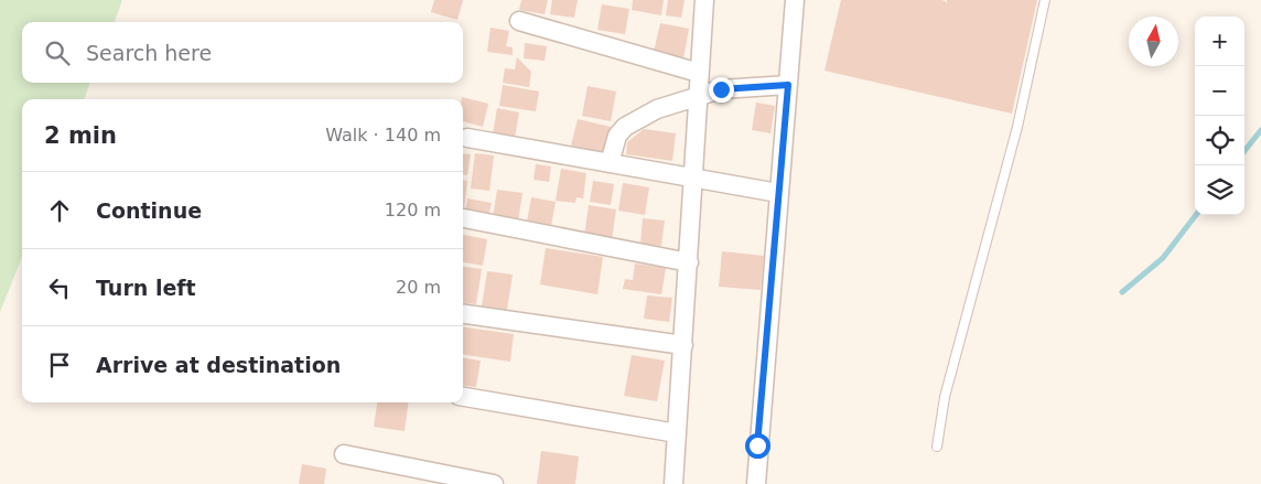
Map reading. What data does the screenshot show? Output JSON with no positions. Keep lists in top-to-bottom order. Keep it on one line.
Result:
{"north":"top","page":{"map_buttons":["+","−"],"search":"Search here","heading":["2 min","Walk · 140 m"],"list":[["Continue","120 m"],["Turn left","20 m"],"Arrive at destination"]}}
